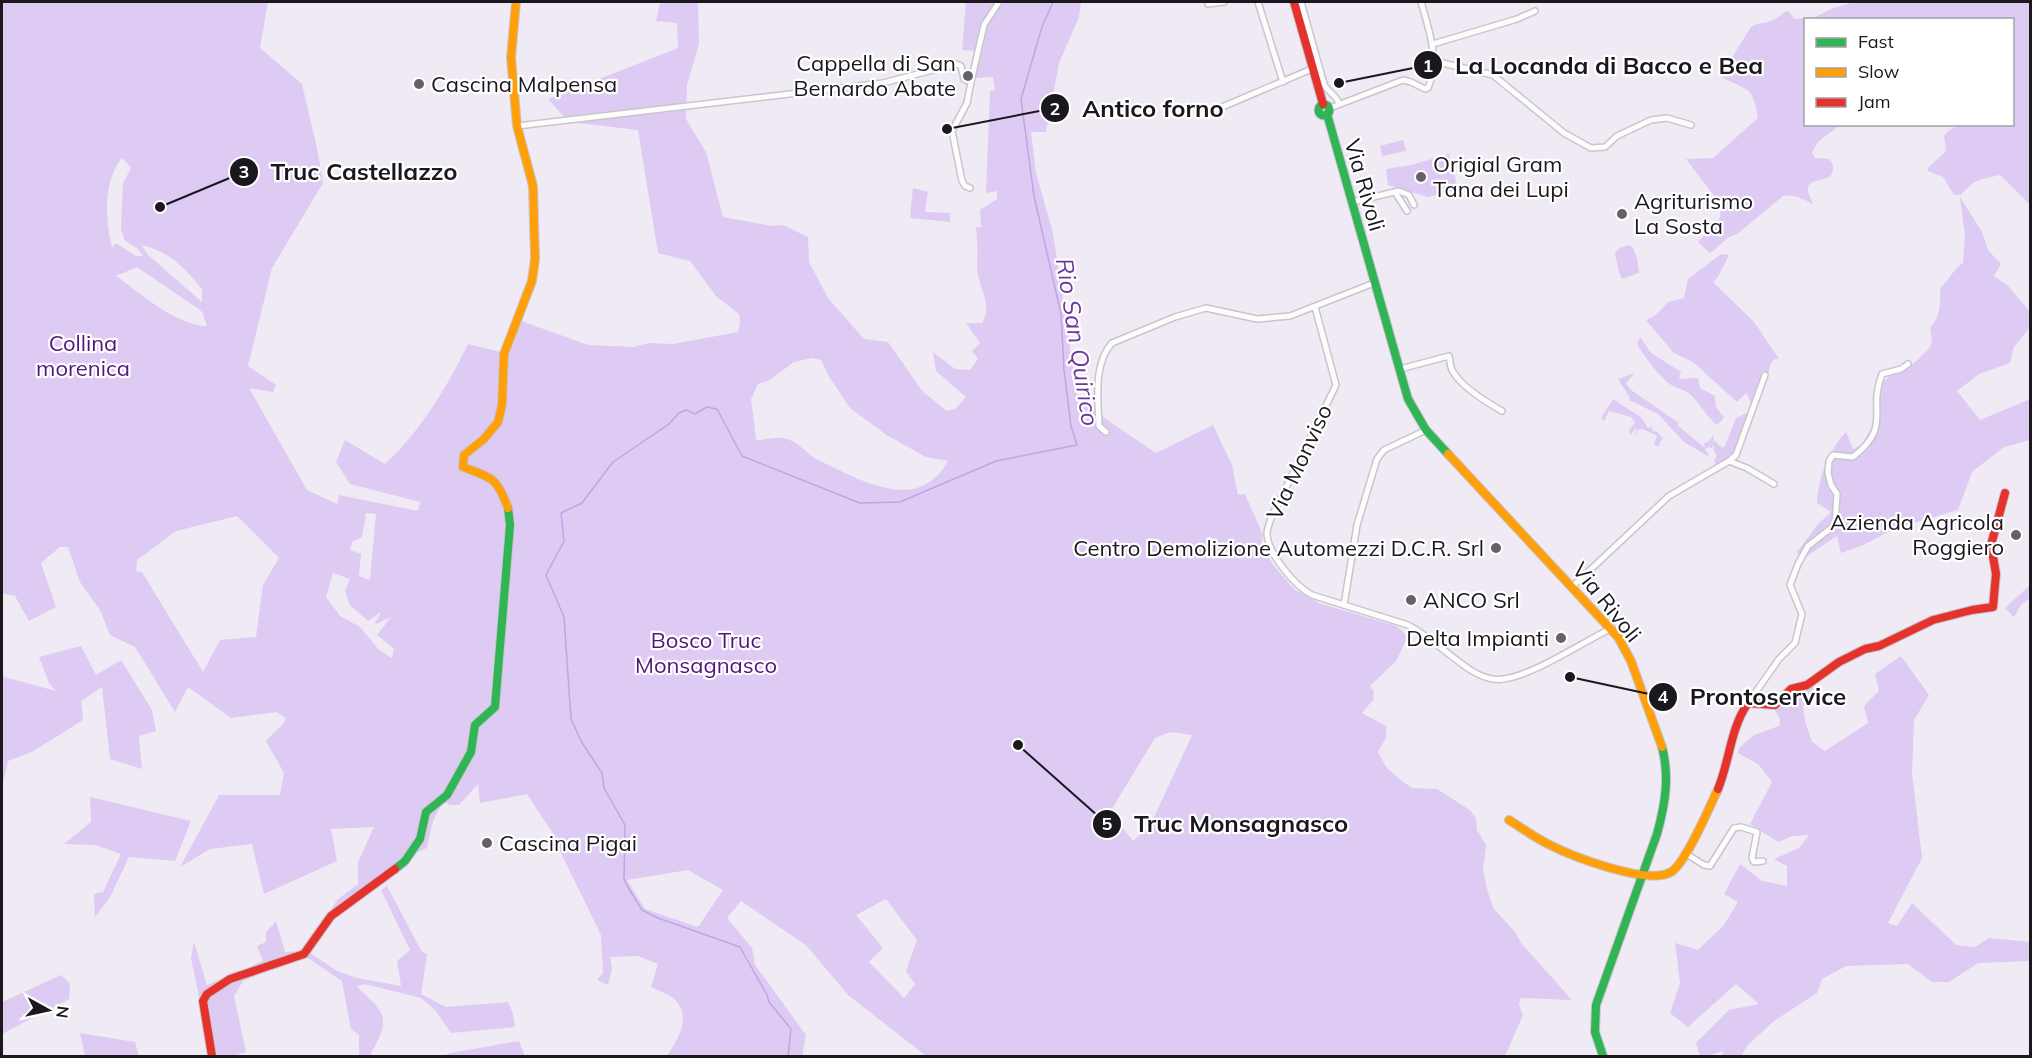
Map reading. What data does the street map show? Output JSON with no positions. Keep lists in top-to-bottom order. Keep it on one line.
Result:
{"streets":{"street":["Via Rivoli","Via Monviso"]},"crossings":[["Via Rivoli","Via Monviso"]],"water":["Rio San Quirico"],"parks":["Collina morenica","Bosco Truc Monsagnasco"],"places":["Cappella di San Bernardo Abate","La Locanda di Bacco e Bea","Cascina Malpensa","Antico forno","Origial Gram Tana dei Lupi","Truc Castellazzo","Agriturismo La Sosta","Azienda Agricola Roggiero","Centro Demolizione Automezzi D.C.R. Srl","ANCO Srl","Delta Impianti","Prontoservice","Truc Monsagnasco","Cascina Pigai"],"legend":["Fast","Slow","Jam"],"north":"right"}
